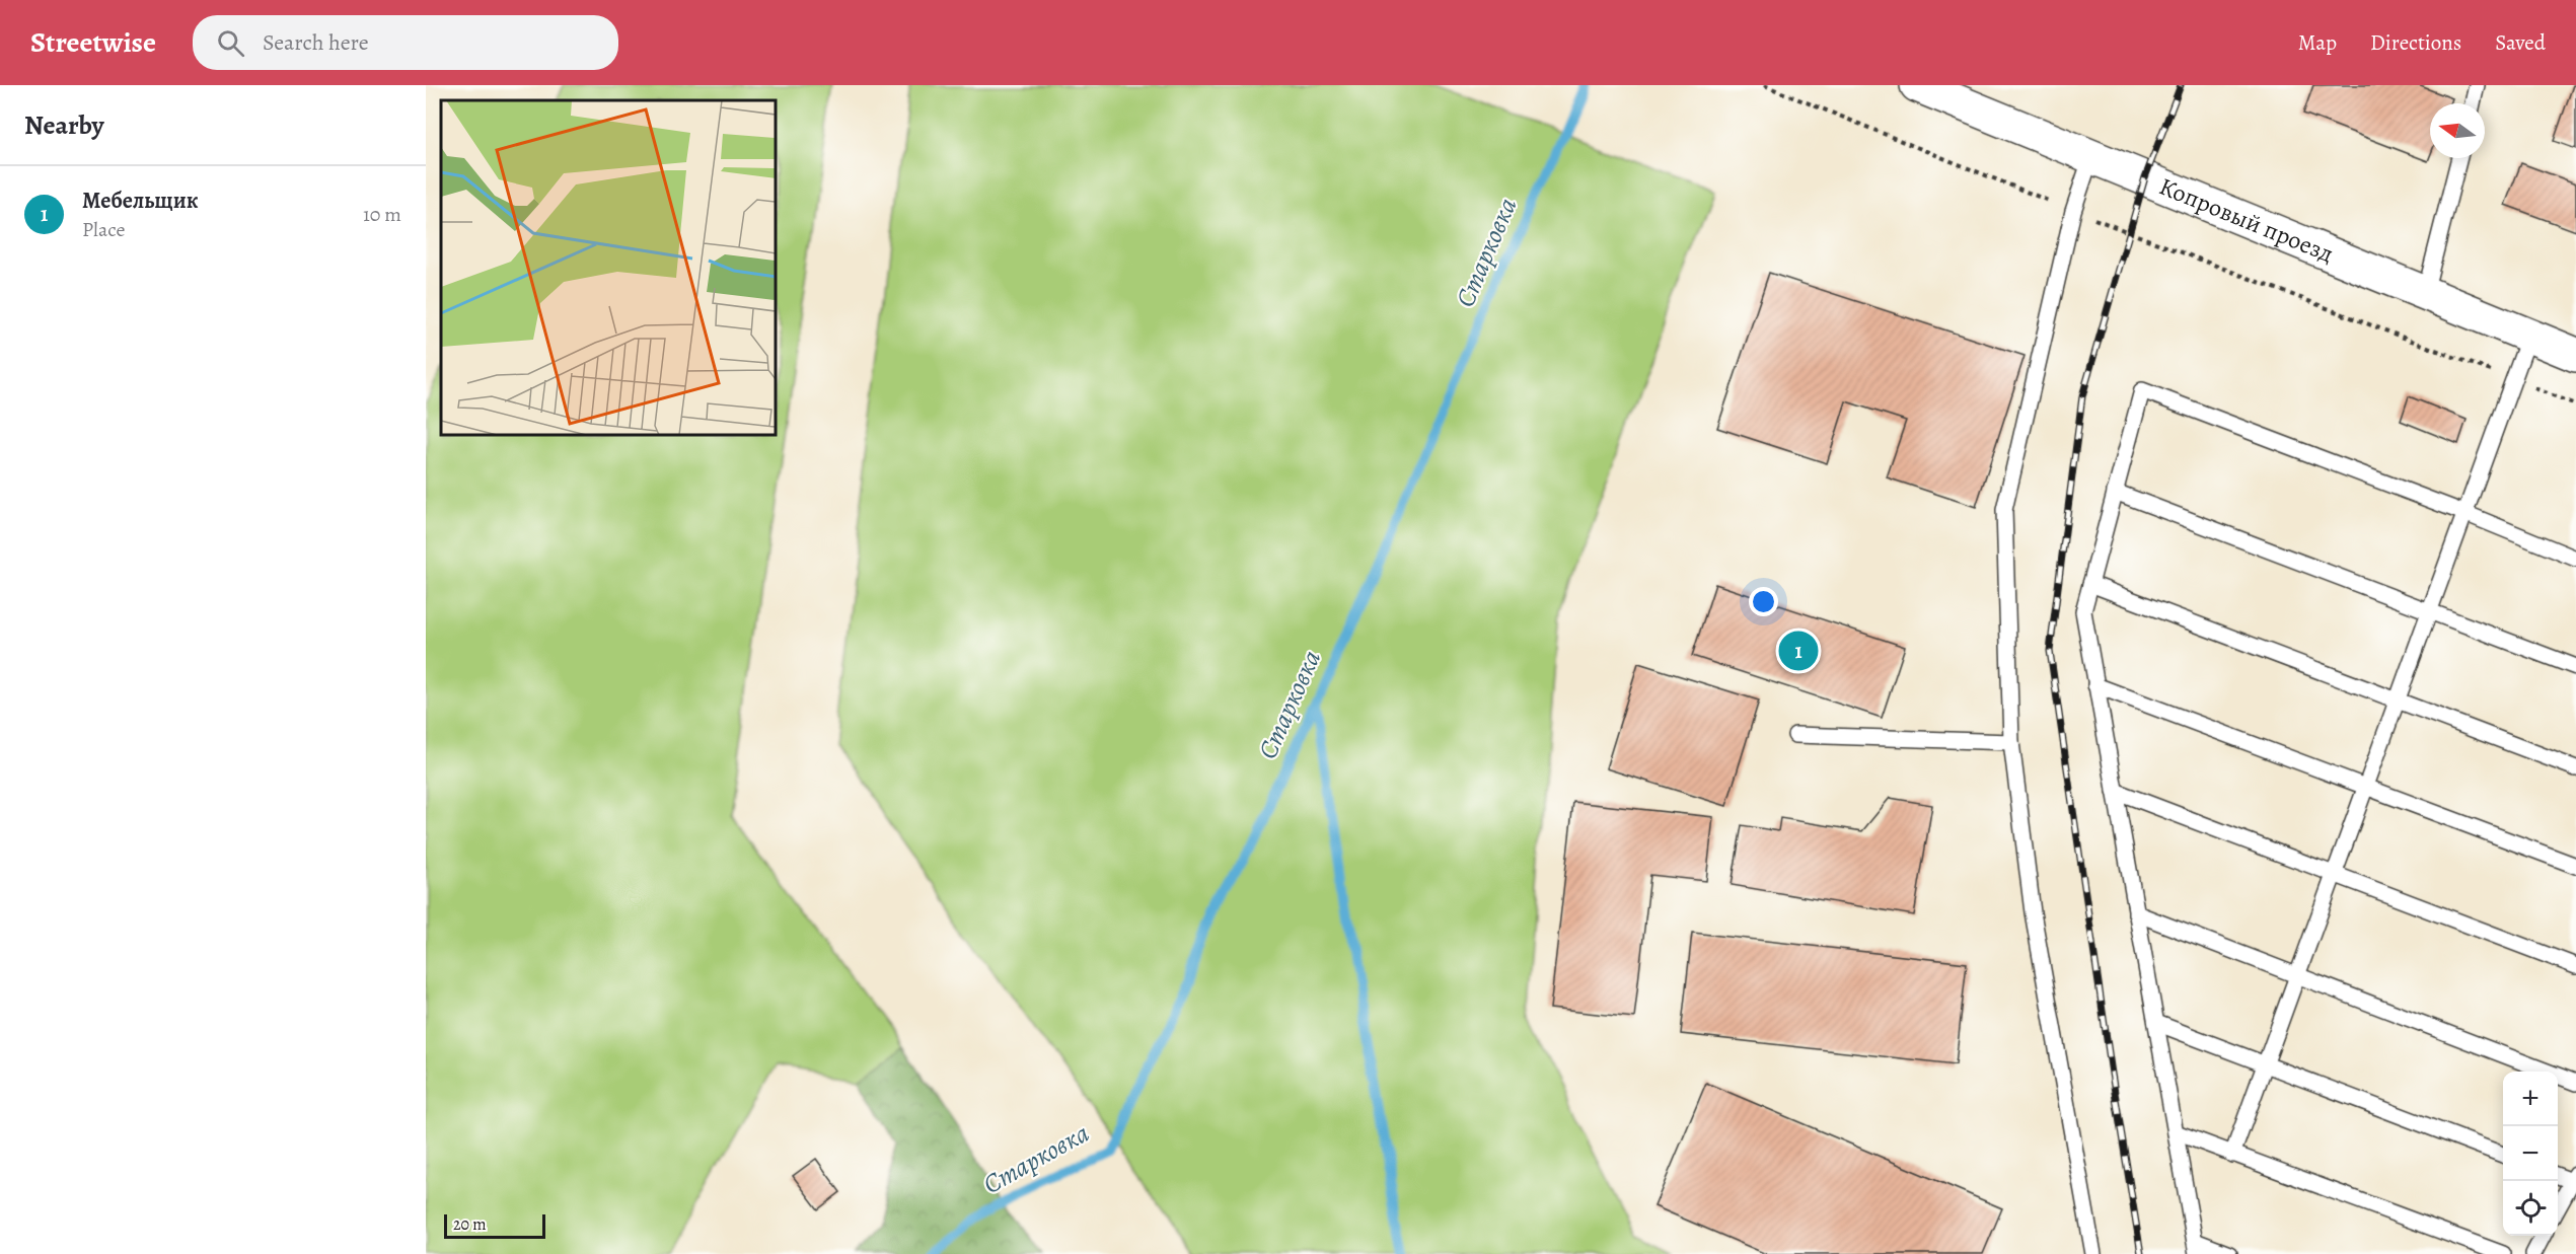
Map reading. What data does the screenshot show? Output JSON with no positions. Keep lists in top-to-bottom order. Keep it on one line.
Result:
{"streets":{"main road":["Копровый проезд"]},"water":["Старковка"],"scale_bar":"20 m","north":"left","page":{"header":"Streetwise","search":"Search here","nav":["Map","Directions","Saved"],"heading":"Nearby","list":[{"mark":"1","name":"Мебельщик","note":"Place","value":"10 m"}],"pins":"1","map_buttons":["+","−"],"scale":"20 m"}}
